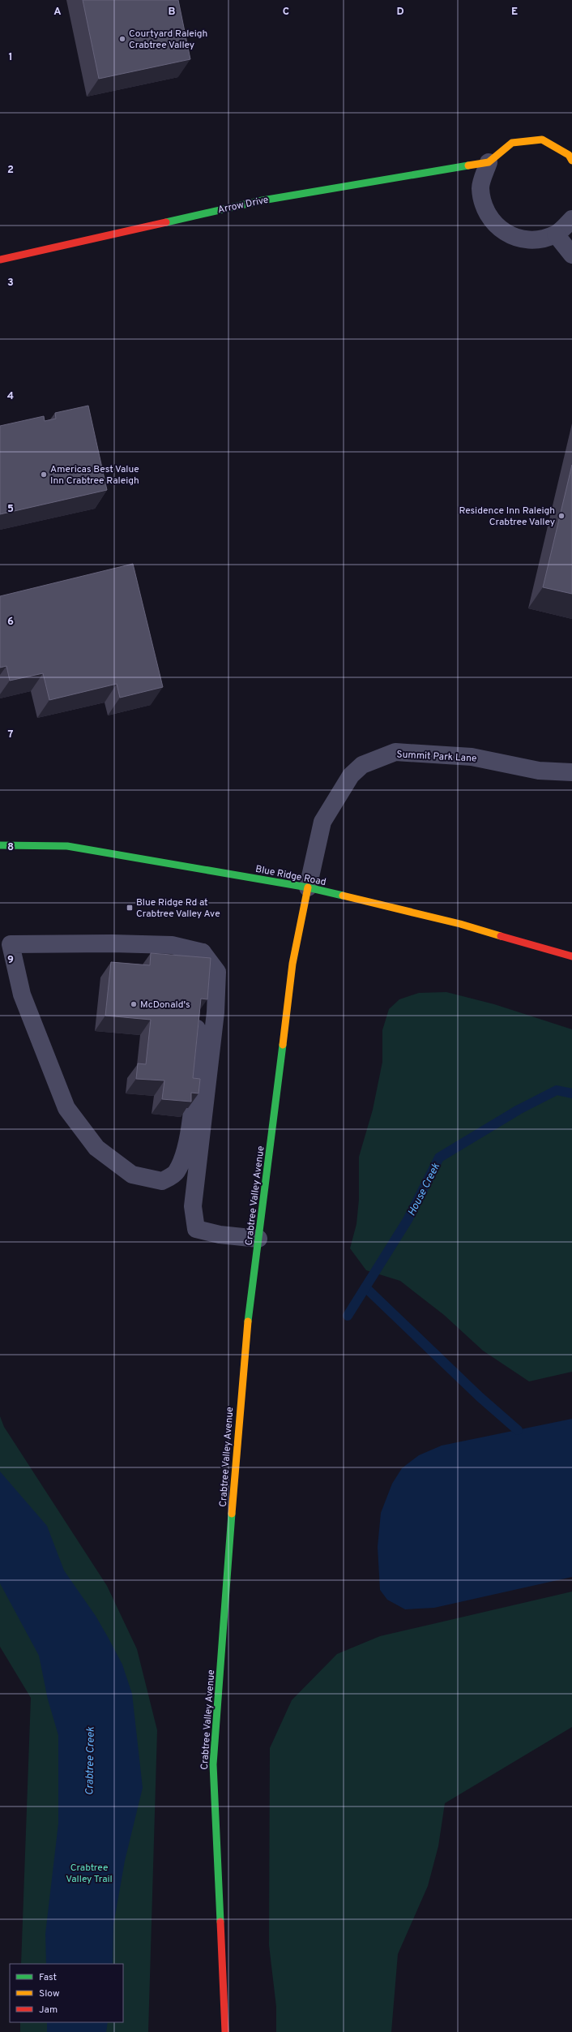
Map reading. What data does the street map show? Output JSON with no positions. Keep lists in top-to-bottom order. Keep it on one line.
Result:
{"streets":{"street":["Arrow Drive","Summit Park Lane","Blue Ridge Road","Crabtree Valley Avenue"]},"crossings":[["Summit Park Lane","Blue Ridge Road"],["Summit Park Lane","Crabtree Valley Avenue"],["Blue Ridge Road","Crabtree Valley Avenue"]],"water":["House Creek","Crabtree Creek"],"parks":["Crabtree Valley Trail"],"places":{"other":["Courtyard Raleigh Crabtree Valley","Americas Best Value Inn Crabtree Raleigh","Residence Inn Raleigh Crabtree Valley","McDonald's"],"transit":["Blue Ridge Rd at Crabtree Valley Ave"]},"legend":["Fast","Slow","Jam"],"grid":{"columns":["A","B","C","D","E"],"rows":["1","2","3","4","5","6","7","8","9"]}}
